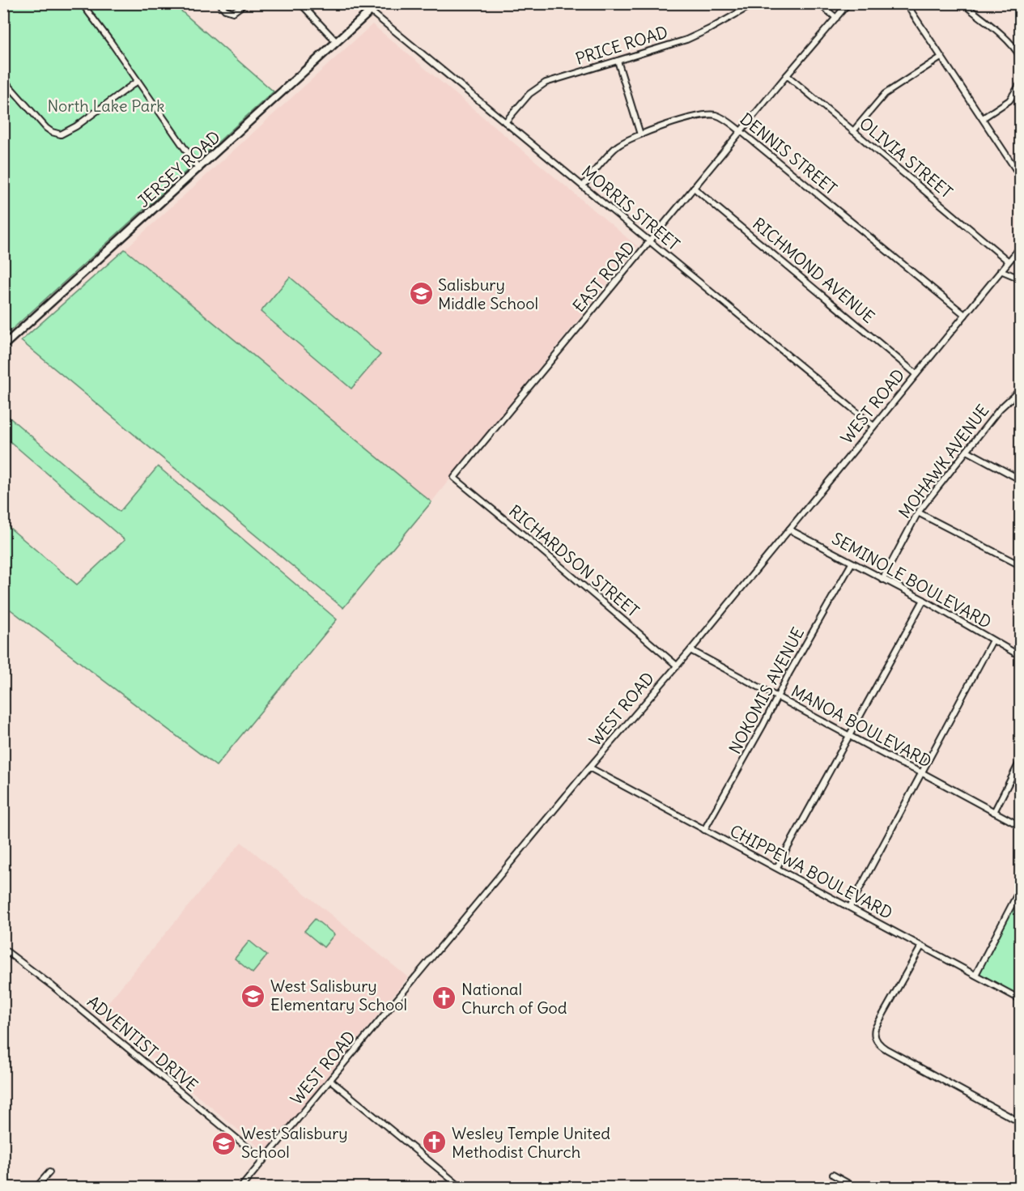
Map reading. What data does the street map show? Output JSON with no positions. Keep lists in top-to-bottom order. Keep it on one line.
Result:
{"streets":{"street":["PRICE ROAD","DENNIS STREET","OLIVIA STREET","JERSEY ROAD","MORRIS STREET","RICHMOND AVENUE","EAST ROAD","WEST ROAD","MOHAWK AVENUE","RICHARDSON STREET","SEMINOLE BOULEVARD","NOKOMIS AVENUE","MANOA BOULEVARD","CHIPPEWA BOULEVARD","ADVENTIST DRIVE"]},"crossings":[["PRICE ROAD","MORRIS STREET"],["DENNIS STREET","MORRIS STREET"],["DENNIS STREET","EAST ROAD"],["DENNIS STREET","WEST ROAD"],["OLIVIA STREET","EAST ROAD"],["OLIVIA STREET","WEST ROAD"],["JERSEY ROAD","MORRIS STREET"],["MORRIS STREET","EAST ROAD"],["MORRIS STREET","WEST ROAD"],["RICHMOND AVENUE","EAST ROAD"],["RICHMOND AVENUE","WEST ROAD"],["EAST ROAD","RICHARDSON STREET"],["WEST ROAD","RICHARDSON STREET"],["WEST ROAD","SEMINOLE BOULEVARD"],["WEST ROAD","MANOA BOULEVARD"],["WEST ROAD","CHIPPEWA BOULEVARD"],["WEST ROAD","ADVENTIST DRIVE"],["MOHAWK AVENUE","SEMINOLE BOULEVARD"],["SEMINOLE BOULEVARD","NOKOMIS AVENUE"],["NOKOMIS AVENUE","MANOA BOULEVARD"],["NOKOMIS AVENUE","CHIPPEWA BOULEVARD"]],"parks":["North Lake Park"],"places":{"school or university":["Salisbury Middle School","West Salisbury Elementary School","West Salisbury School"],"church":["National Church of God","Wesley Temple United Methodist Church"]}}
